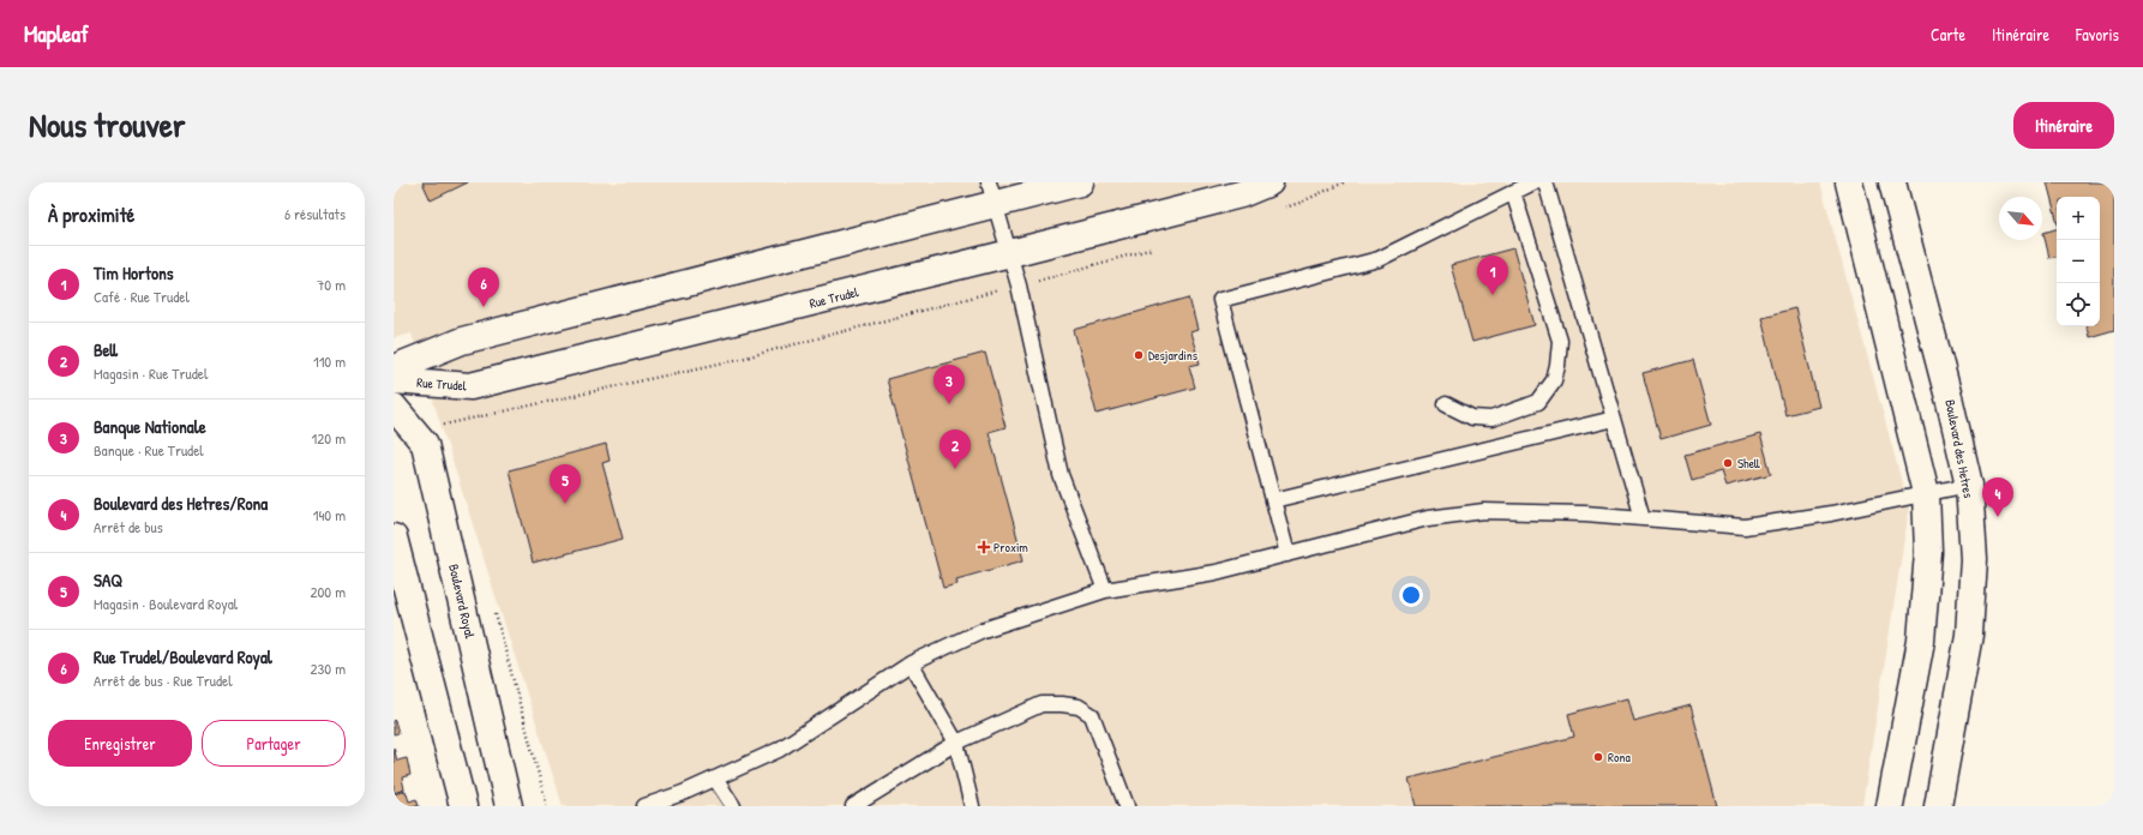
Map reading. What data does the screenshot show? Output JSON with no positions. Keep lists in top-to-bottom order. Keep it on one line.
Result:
{"streets":{"street":["Rue Trudel","Boulevard des Hetres","Boulevard Royal"]},"places":{"other":["Desjardins","Shell","Rona"],"health":["Proxim"]},"north":"bottom right","page":{"header":"Mapleaf","nav":["Carte","Itinéraire","Favoris"],"title":"Nous trouver","buttons":["Itinéraire",["Enregistrer","Partager"]],"heading":["À proximité","6 résultats"],"map_buttons":["+","−"],"list":[{"mark":"1","name":"Tim Hortons","note":"Café · Rue Trudel","value":"70 m"},{"mark":"2","name":"Bell","note":"Magasin · Rue Trudel","value":"110 m"},{"mark":"3","name":"Banque Nationale","note":"Banque · Rue Trudel","value":"120 m"},{"mark":"4","name":"Boulevard des Hetres/Rona","note":"Arrêt de bus","value":"140 m"},{"mark":"5","name":"SAQ","note":"Magasin · Boulevard Royal","value":"200 m"},{"mark":"6","name":"Rue Trudel/Boulevard Royal","note":"Arrêt de bus · Rue Trudel","value":"230 m"}],"pins":["1","6","3","2","5","4"]}}
